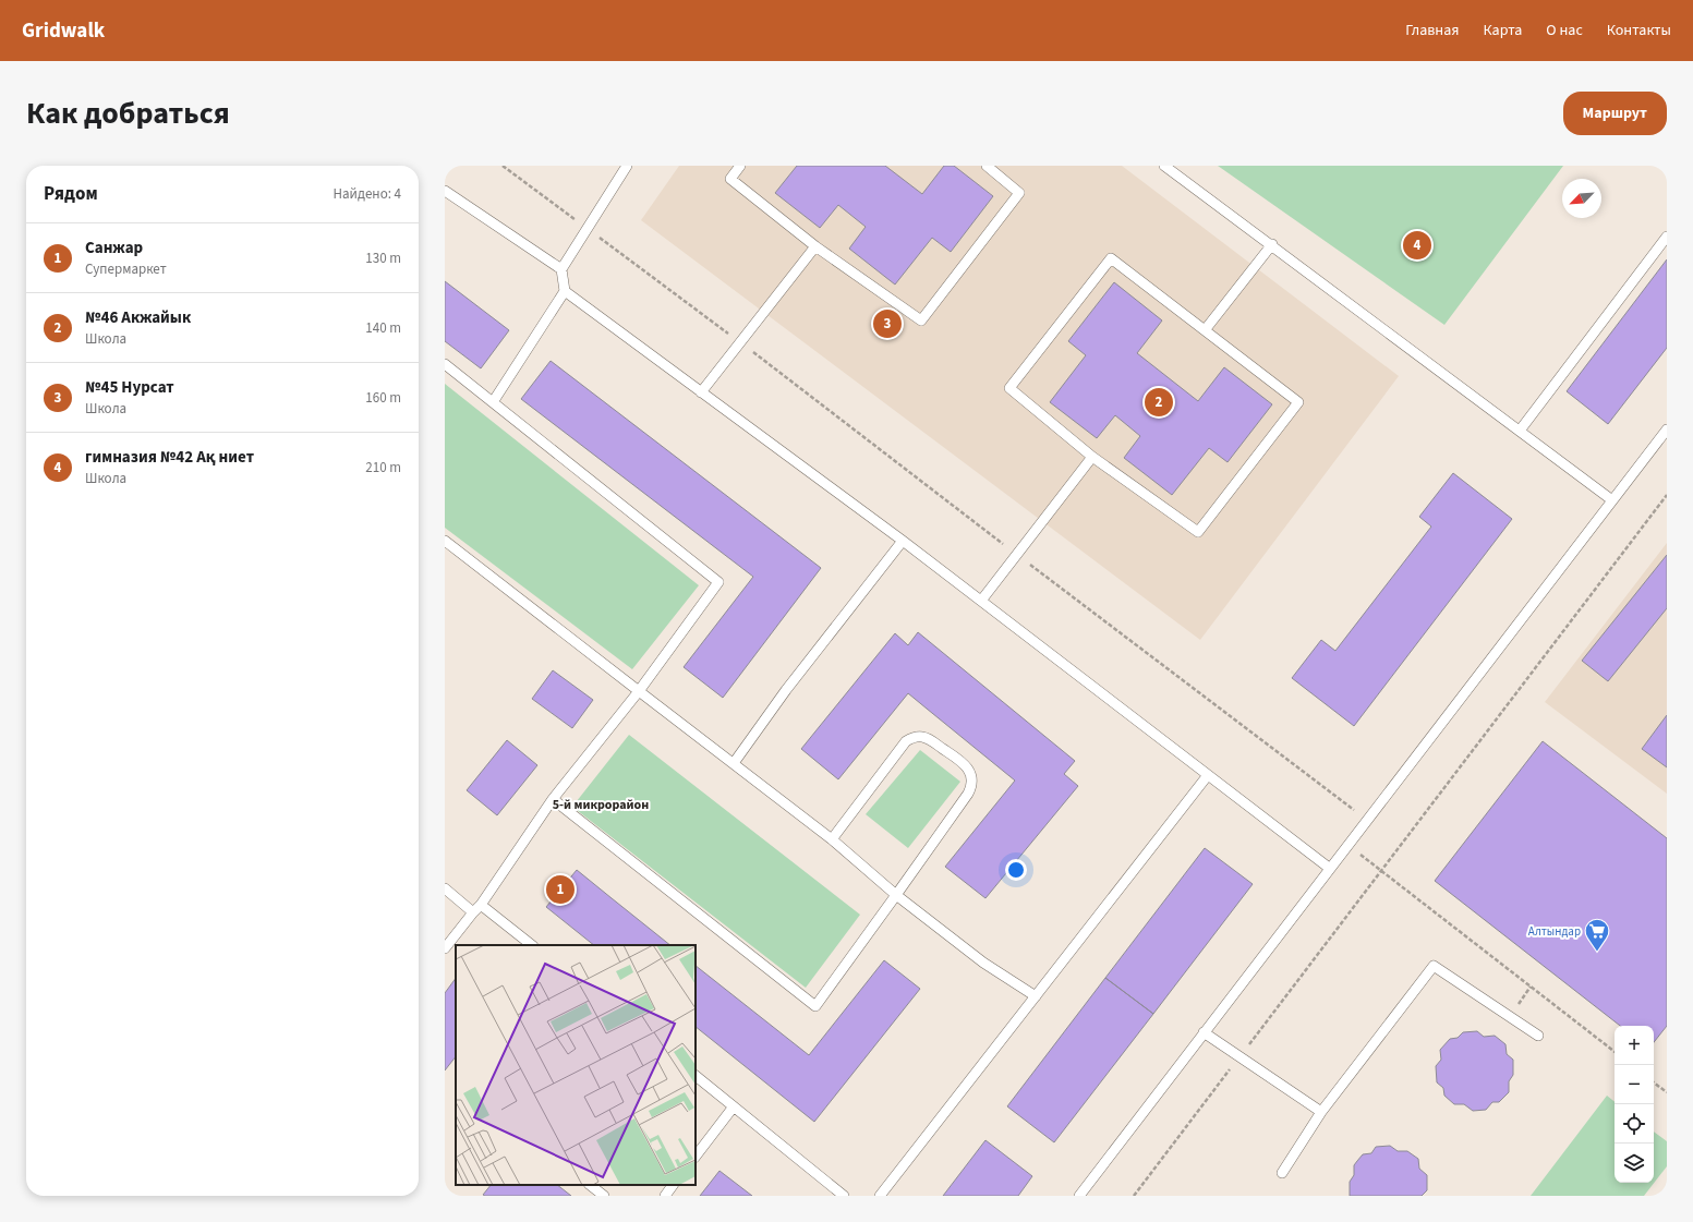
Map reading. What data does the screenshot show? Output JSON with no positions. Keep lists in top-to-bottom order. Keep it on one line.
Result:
{"districts":["5-й микрорайон"],"places":{"supermarket":["Алтындар"]},"north":"bottom left","page":{"header":"Gridwalk","nav":["Главная","Карта","О нас","Контакты"],"title":"Как добраться","buttons":"Маршрут","heading":["Рядом","Найдено: 4"],"list":[{"mark":"1","name":"Санжар","note":"Супермаркет","value":"130 m"},{"mark":"2","name":"№46 Акжайык","note":"Школа","value":"140 m"},{"mark":"3","name":"№45 Нурсат","note":"Школа","value":"160 m"},{"mark":"4","name":"гимназия №42 Ақ ниет","note":"Школа","value":"210 m"}],"pins":["4","3","2","1"],"map_buttons":["+","−"]}}
